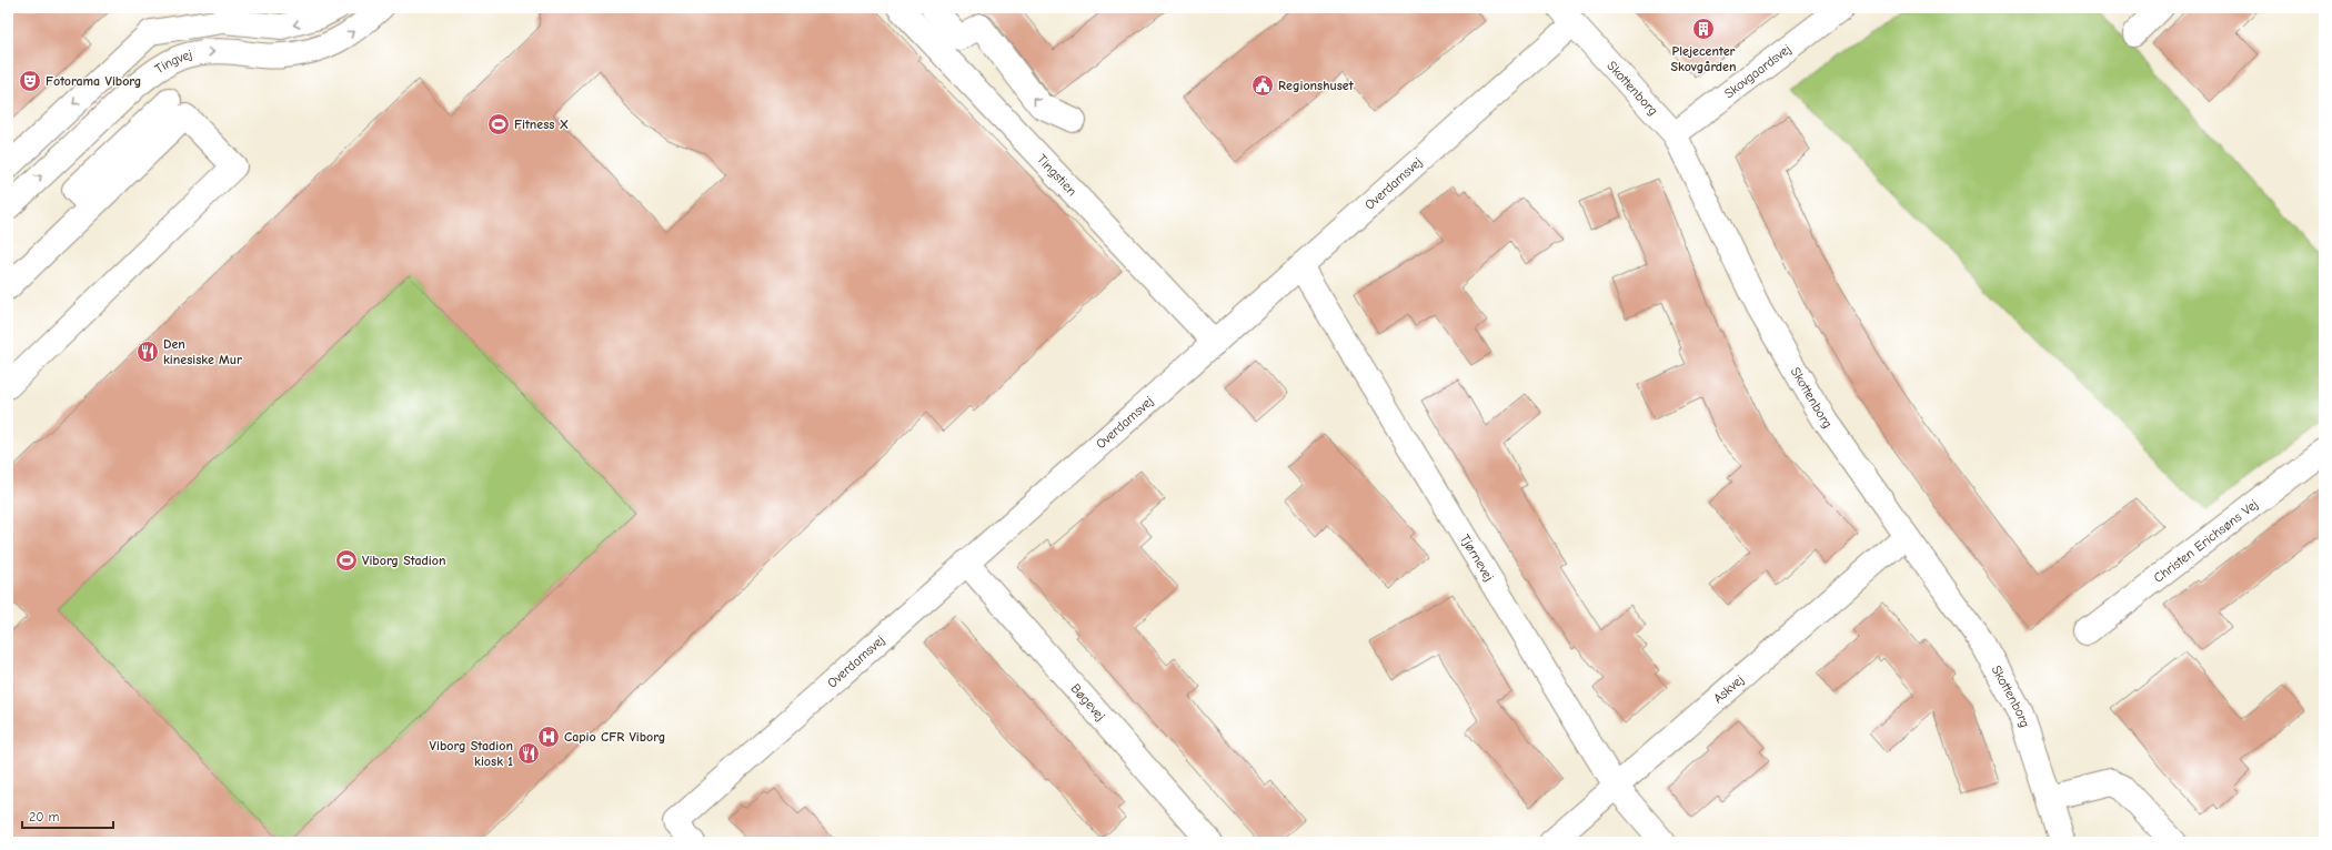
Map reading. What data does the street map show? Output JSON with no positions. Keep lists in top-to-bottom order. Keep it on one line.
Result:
{"streets":{"street":["Tingvej","Skovgaardsvej","Skottenborg","Tingstien","Overdamsvej","Christen Erichsøns Vej","Tjørnevej","Askvej","Bøgevej"]},"crossings":[["Skovgaardsvej","Skottenborg"],["Skottenborg","Overdamsvej"],["Skottenborg","Askvej"],["Tingstien","Overdamsvej"],["Overdamsvej","Tjørnevej"],["Overdamsvej","Bøgevej"],["Tjørnevej","Askvej"]],"places":{"building":["Plejecenter Skovgården"],"theatre":["Fotorama Viborg"],"public building":["Regionshuset"],"sports":["Fitness X","Viborg Stadion"],"restaurant":["Den kinesiske Mur","Viborg Stadion kiosk 1"],"hospital":["Capio CFR Viborg"]},"scale_bar":"20 m"}
